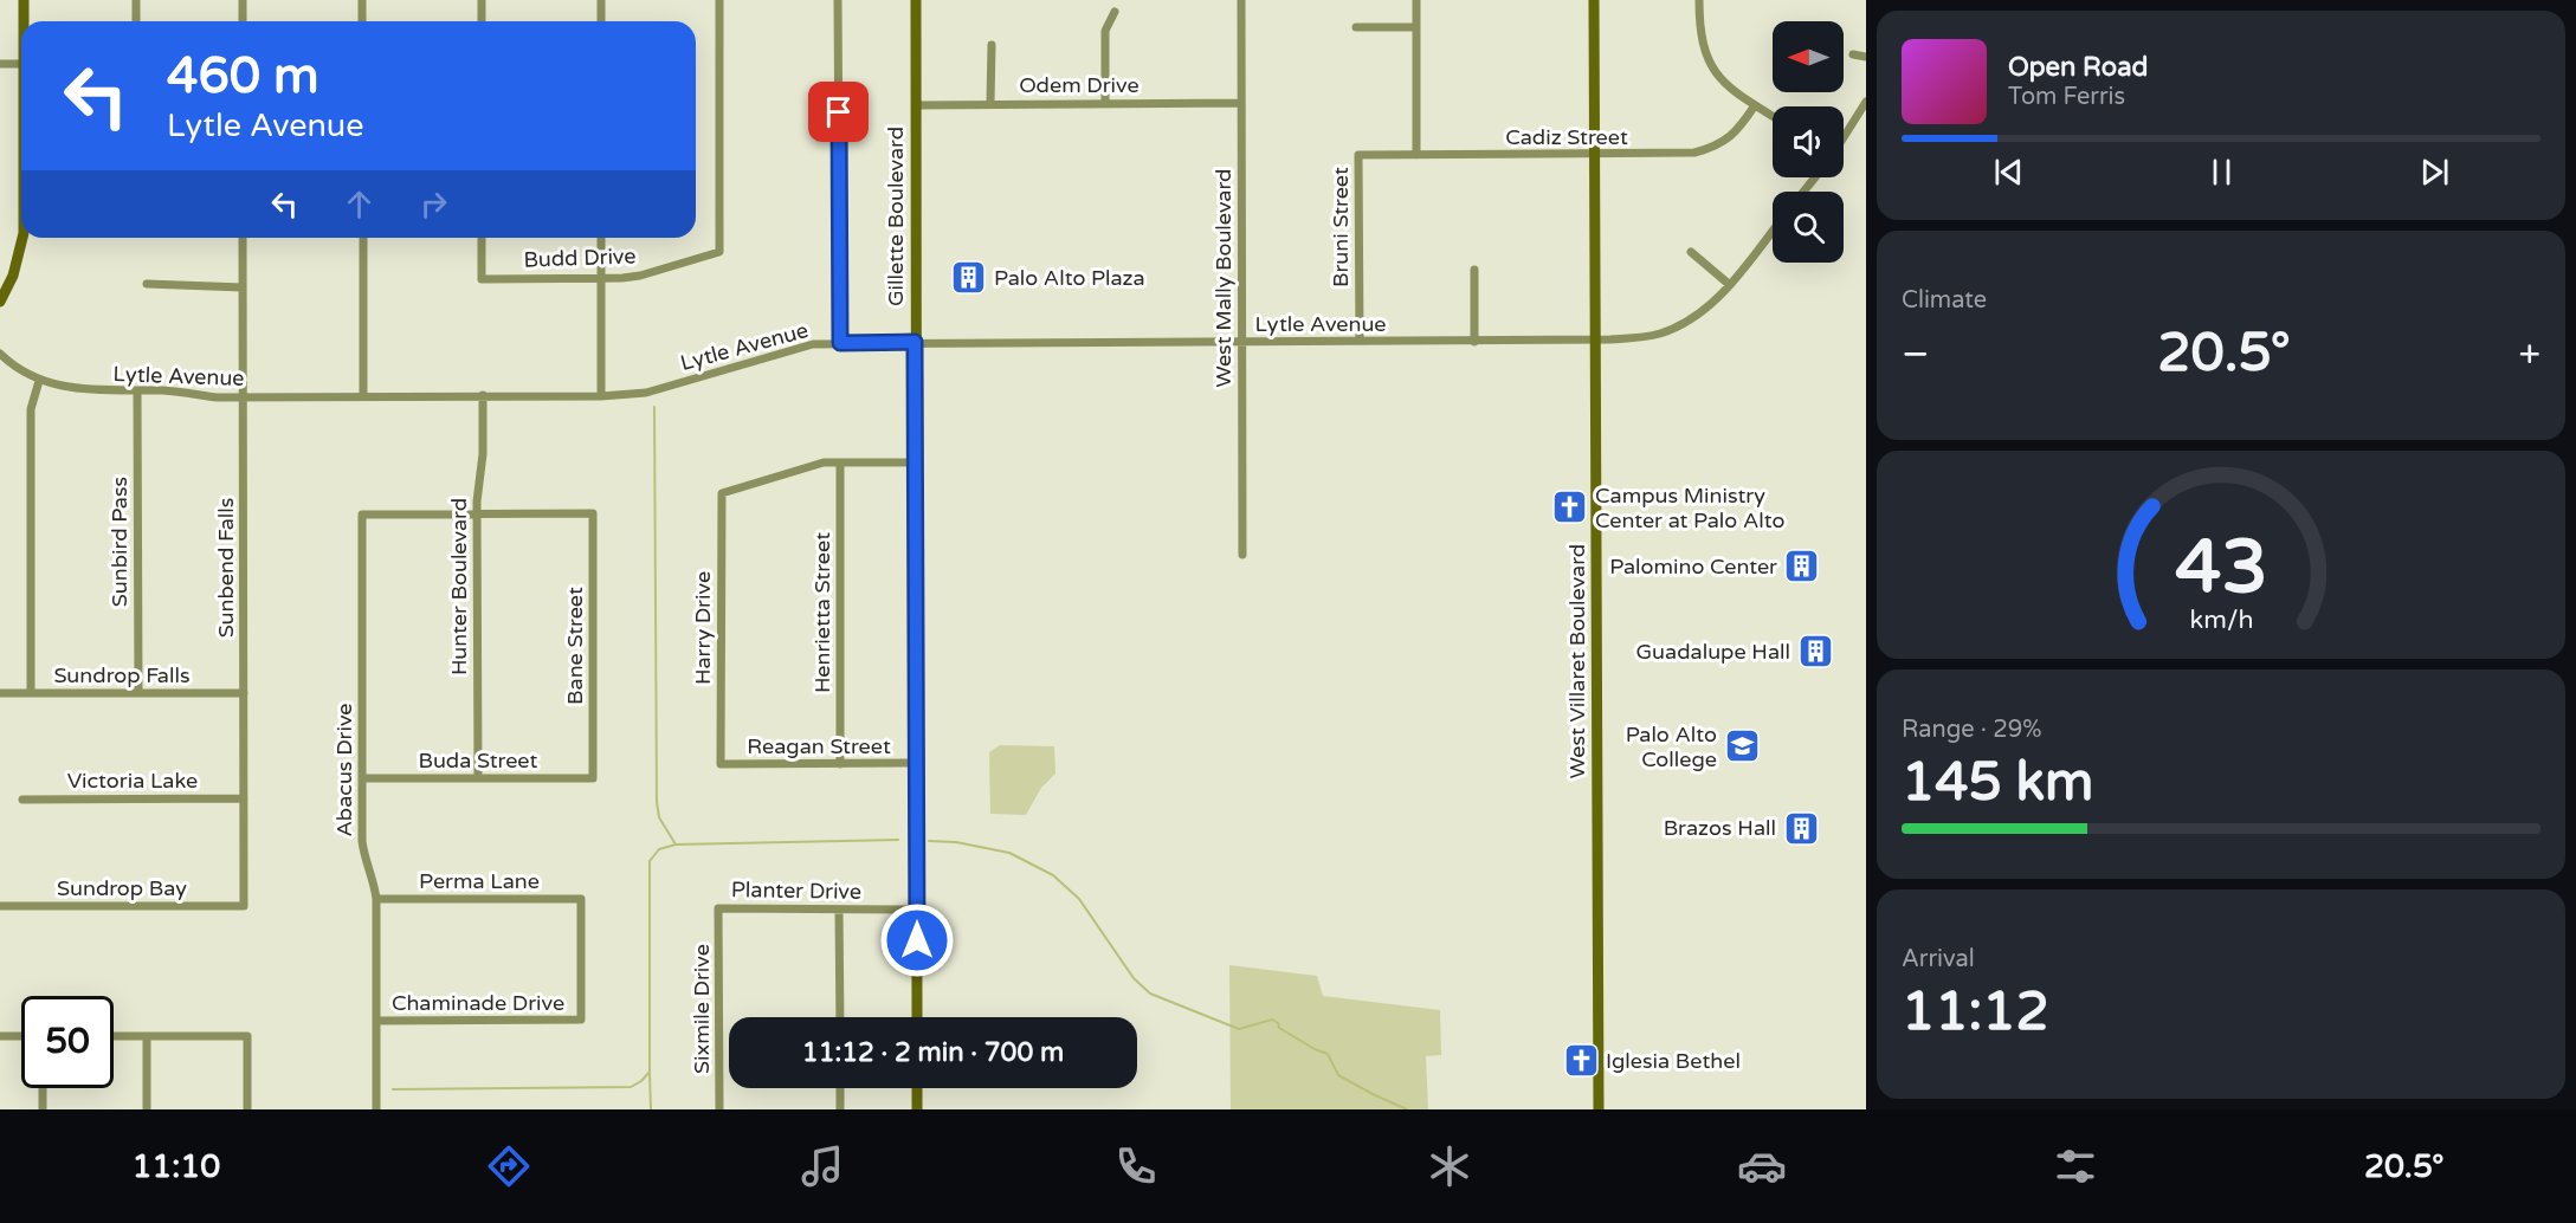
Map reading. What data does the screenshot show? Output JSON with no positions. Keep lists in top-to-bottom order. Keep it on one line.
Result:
{"streets":{"street":["Odem Drive","Cadiz Street","Gillette Boulevard","Bruni Street","Budd Drive","West Mally Boulevard","Lytle Avenue","Sunbird Pass","Sunbend Falls","Hunter Boulevard","Henrietta Street","Harry Drive","Bane Street","West Villaret Boulevard","Sundrop Falls","Reagan Street","Buda Street","Abacus Drive","Victoria Lake","Perma Lane","Sundrop Bay","Planter Drive","Chaminade Drive","Sixmile Drive"]},"crossings":[["Odem Drive","Gillette Boulevard"],["Odem Drive","West Mally Boulevard"],["Cadiz Street","Bruni Street"],["Cadiz Street","West Villaret Boulevard"],["Gillette Boulevard","Lytle Avenue"],["Gillette Boulevard","Reagan Street"],["Gillette Boulevard","Planter Drive"],["Bruni Street","Lytle Avenue"],["West Mally Boulevard","Lytle Avenue"],["Lytle Avenue","Sunbird Pass"],["Lytle Avenue","Sunbend Falls"],["Lytle Avenue","Hunter Boulevard"],["Lytle Avenue","West Villaret Boulevard"],["Sunbird Pass","Sundrop Falls"],["Sunbend Falls","Sundrop Falls"],["Sunbend Falls","Victoria Lake"],["Sunbend Falls","Sundrop Bay"],["Hunter Boulevard","Bane Street"],["Hunter Boulevard","Buda Street"],["Hunter Boulevard","Abacus Drive"],["Henrietta Street","Harry Drive"],["Henrietta Street","Reagan Street"],["Harry Drive","Reagan Street"],["Bane Street","Buda Street"],["Bane Street","Abacus Drive"],["Buda Street","Abacus Drive"],["Abacus Drive","Perma Lane"],["Abacus Drive","Chaminade Drive"],["Perma Lane","Chaminade Drive"],["Planter Drive","Sixmile Drive"]],"places":{"building":["Palo Alto Plaza","Palomino Center","Guadalupe Hall","Brazos Hall"],"church":["Campus Ministry Center at Palo Alto","Iglesia Bethel"],"school or university":["Palo Alto College"]},"north":"left","page":{"turn":["460 m","Lytle Avenue"],"song":["Open Road","Tom Ferris"],"tile":["Climate",["Range · 29%","145 km"],["Arrival","11:12"]],"heat":["−","20.5°","+"],"limit":"50","trip":"11:12 · 2 min · 700 m","tabs":["11:10","20.5°"],"gauge":["43","km/h"]}}
